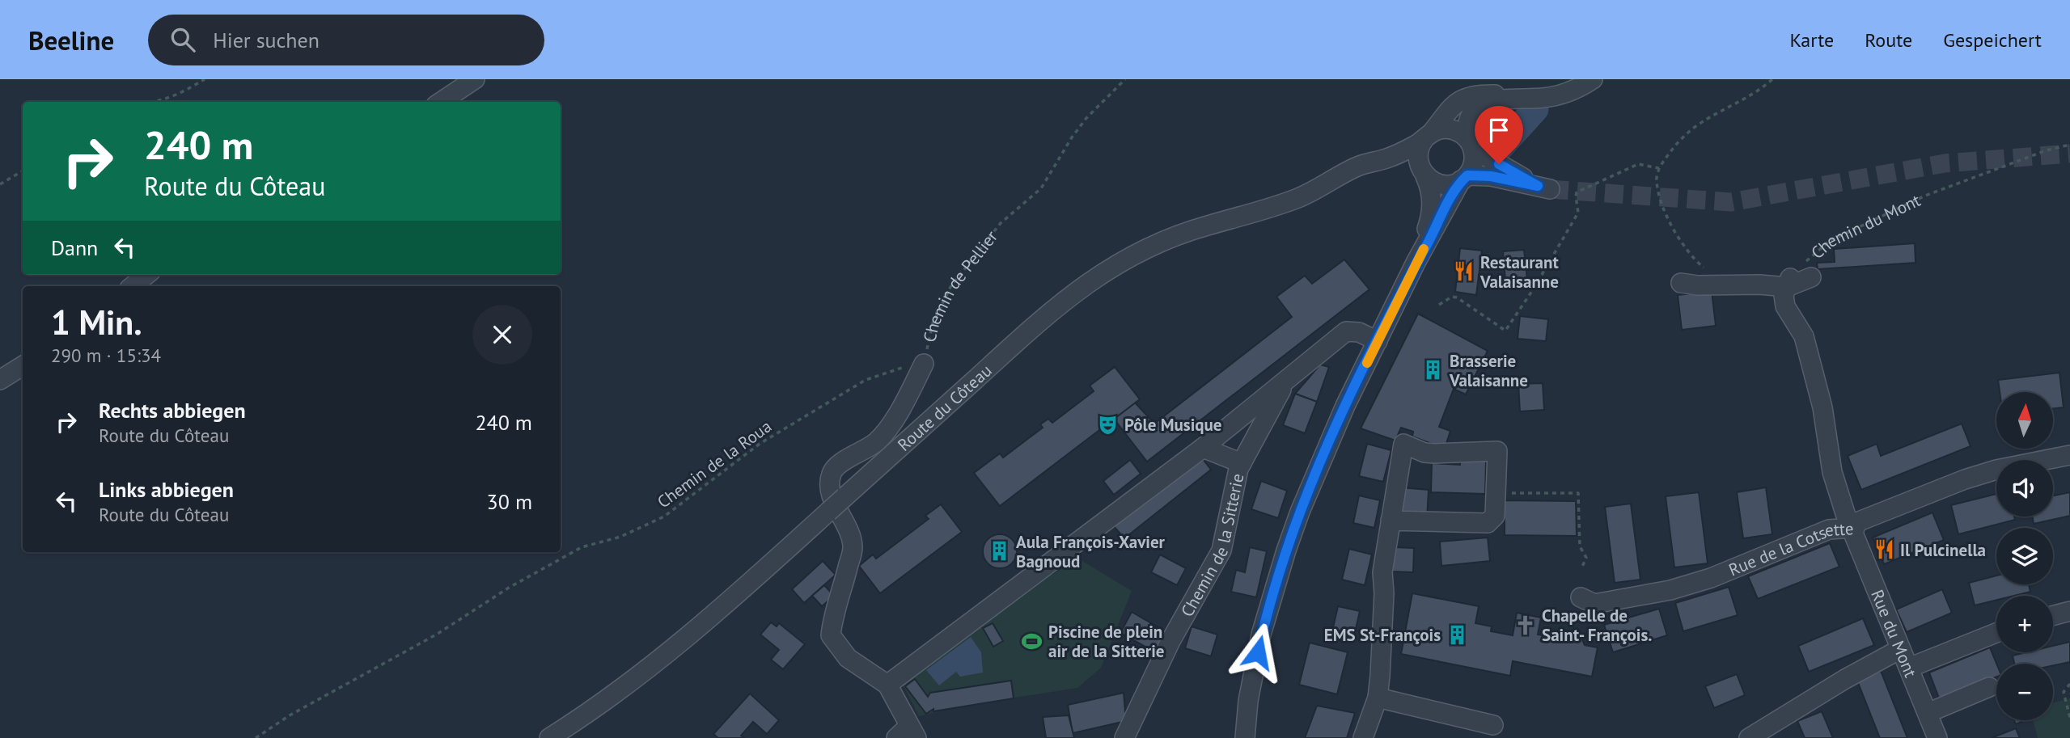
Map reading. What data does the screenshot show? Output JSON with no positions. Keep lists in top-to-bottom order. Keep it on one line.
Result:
{"streets":{"street":["Chemin de Pellier","Route du Côteau","Chemin de la Sitterie","Rue de la Cotsette","Rue du Mont"],"path":["Chemin du Mont","Chemin de la Roua"]},"crossings":[["Chemin de Pellier","Chemin de la Roua"],["Rue de la Cotsette","Rue du Mont"]],"places":{"restaurant":["Restaurant Valaisanne","Il Pulcinella"],"building":["Brasserie Valaisanne","Aula François-Xavier Bagnoud","EMS St-François"],"theatre":["Pôle Musique"],"church":["Chapelle de Saint- François."],"sports":["Piscine de plein air de la Sitterie"]},"north":"top","page":{"header":"Beeline","search":"Hier suchen","nav":["Karte","Route","Gespeichert"],"turn":["240 m","Route du Côteau"],"then":"Dann","heading":["1 Min.","290 m · 15:34"],"list":[{"name":"Rechts abbiegen","note":"Route du Côteau","value":"240 m"},{"name":"Links abbiegen","note":"Route du Côteau","value":"30 m"}],"map_buttons":["+","−"]}}
